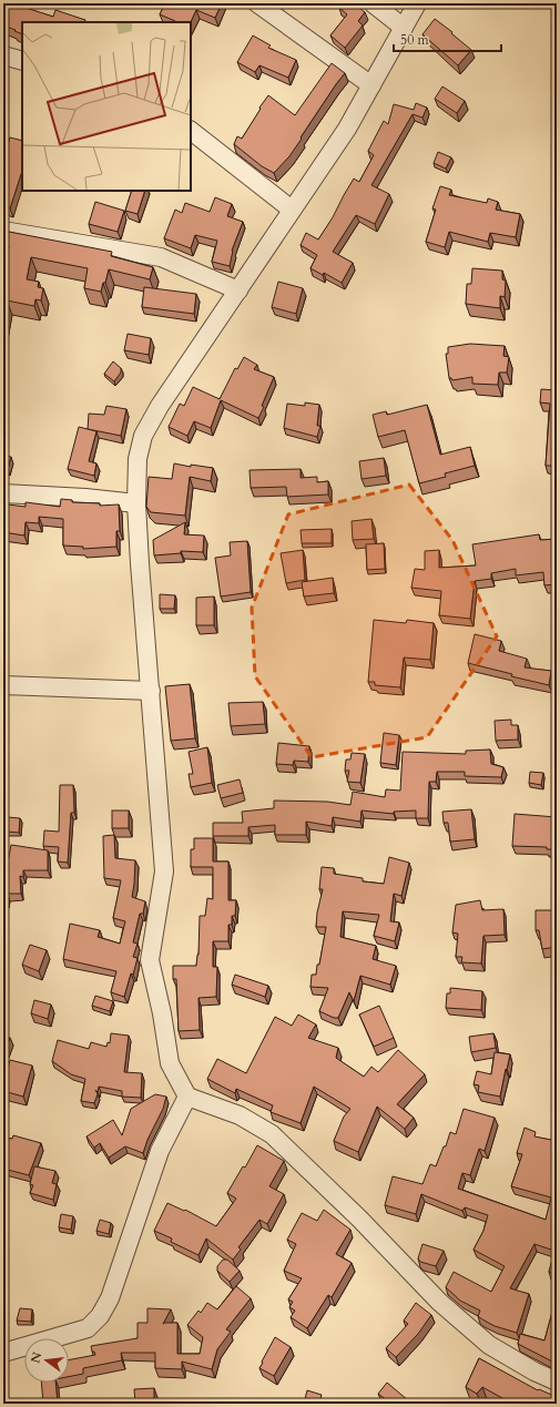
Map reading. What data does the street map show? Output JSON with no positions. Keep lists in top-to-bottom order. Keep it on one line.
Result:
{"scale_bar":"50 m","north":"left"}
